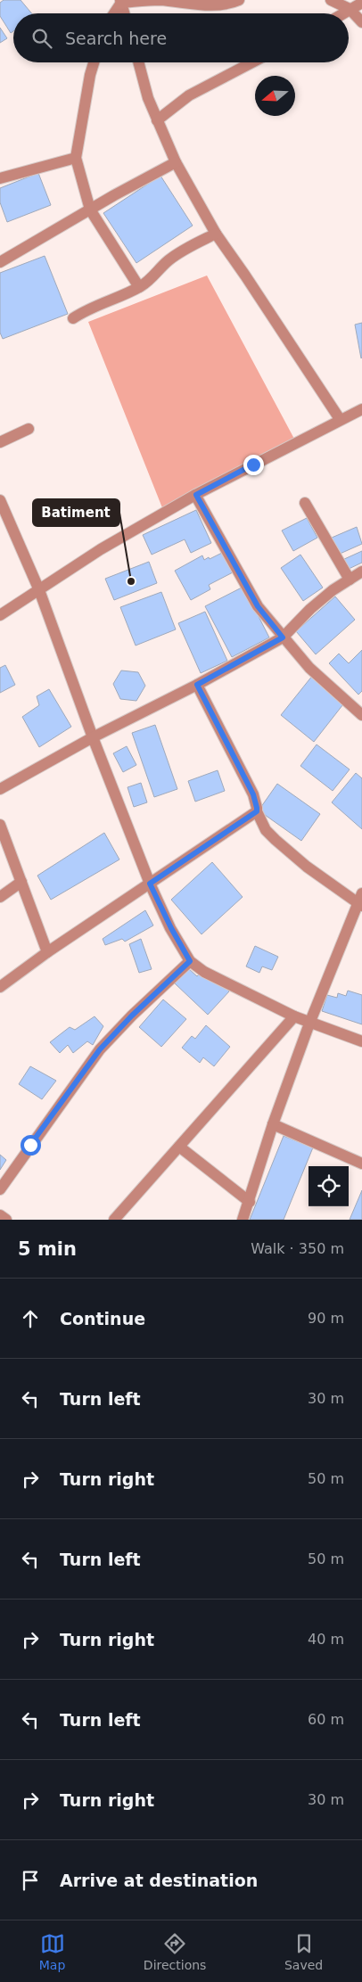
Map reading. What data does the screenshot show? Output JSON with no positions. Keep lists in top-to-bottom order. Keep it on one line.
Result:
{"places":["Batiment"],"north":"left","page":{"search":"Search here","heading":["5 min","Walk · 350 m"],"list":[["Continue","90 m"],["Turn left","30 m"],["Turn right","50 m"],["Turn left","50 m"],["Turn right","40 m"],["Turn left","60 m"],["Turn right","30 m"],"Arrive at destination"],"nav":["Map","Directions","Saved"]}}
